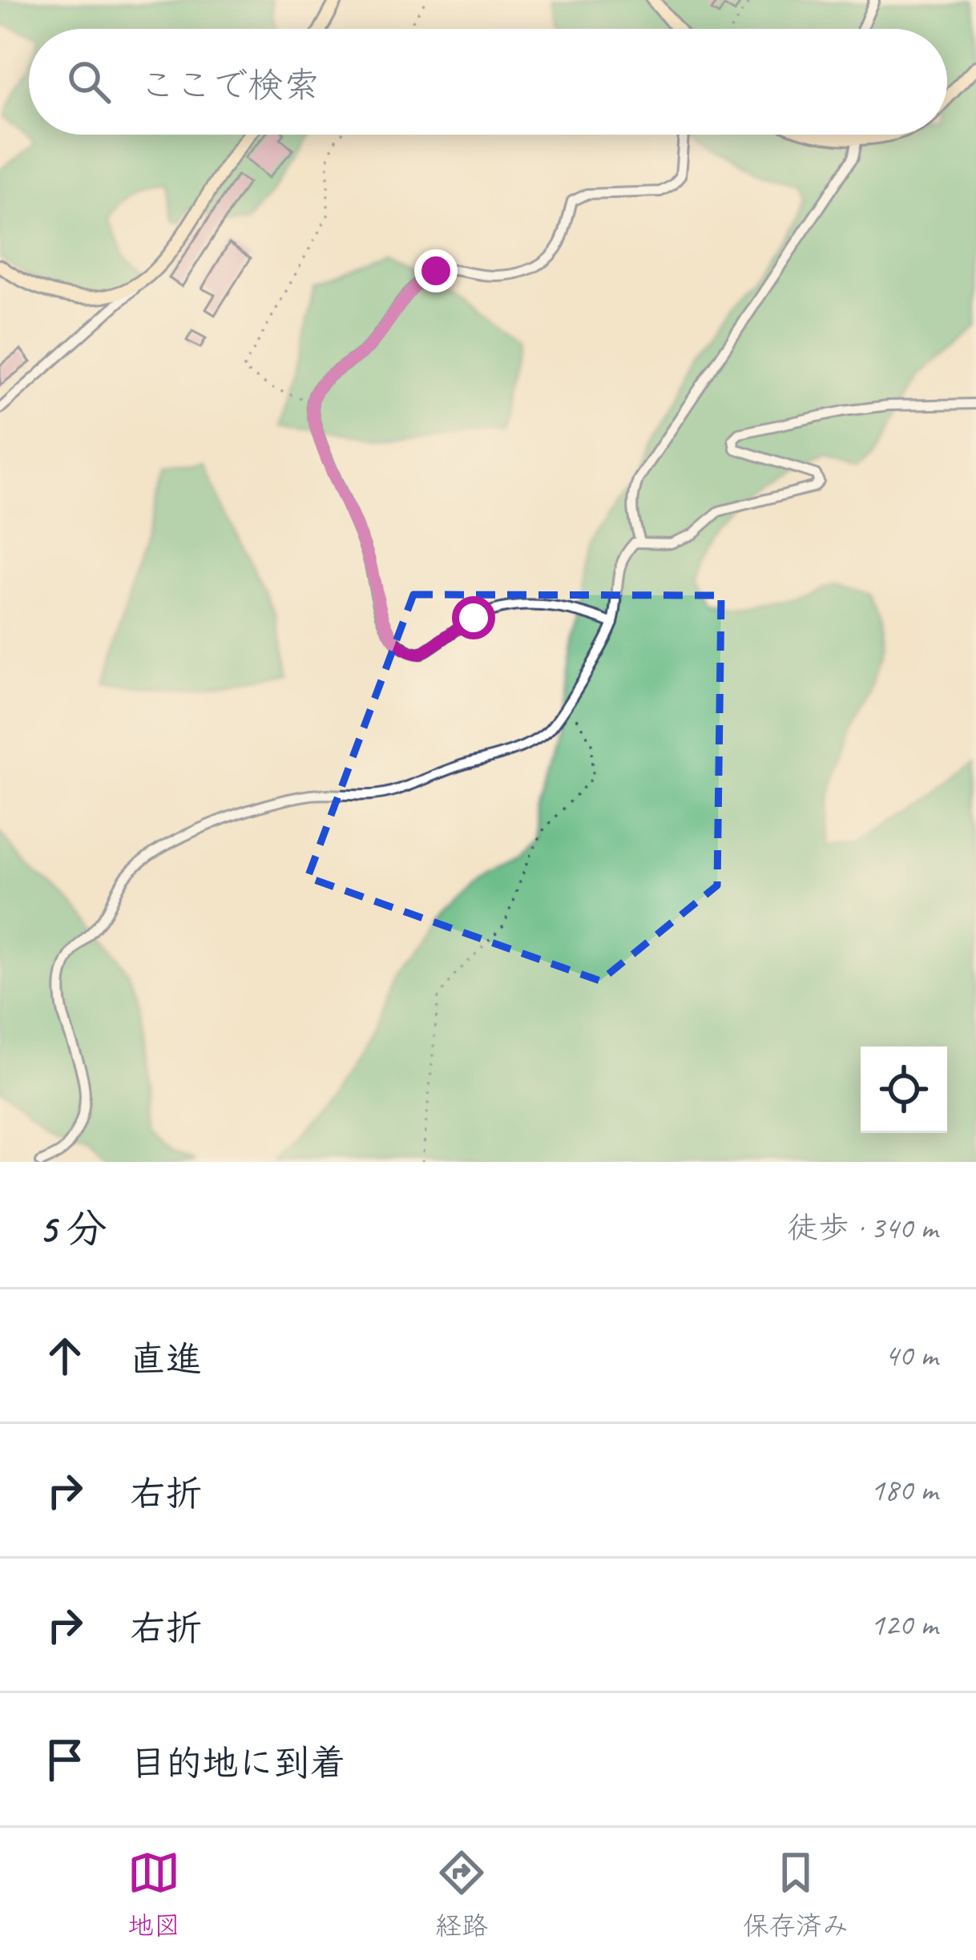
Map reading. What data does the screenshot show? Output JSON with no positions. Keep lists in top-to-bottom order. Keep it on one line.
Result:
{"page":{"search":"ここで検索","heading":["5 分","徒歩 · 340 m"],"list":[["直進","40 m"],["右折","180 m"],["右折","120 m"],"目的地に到着"],"nav":["地図","経路","保存済み"]}}
